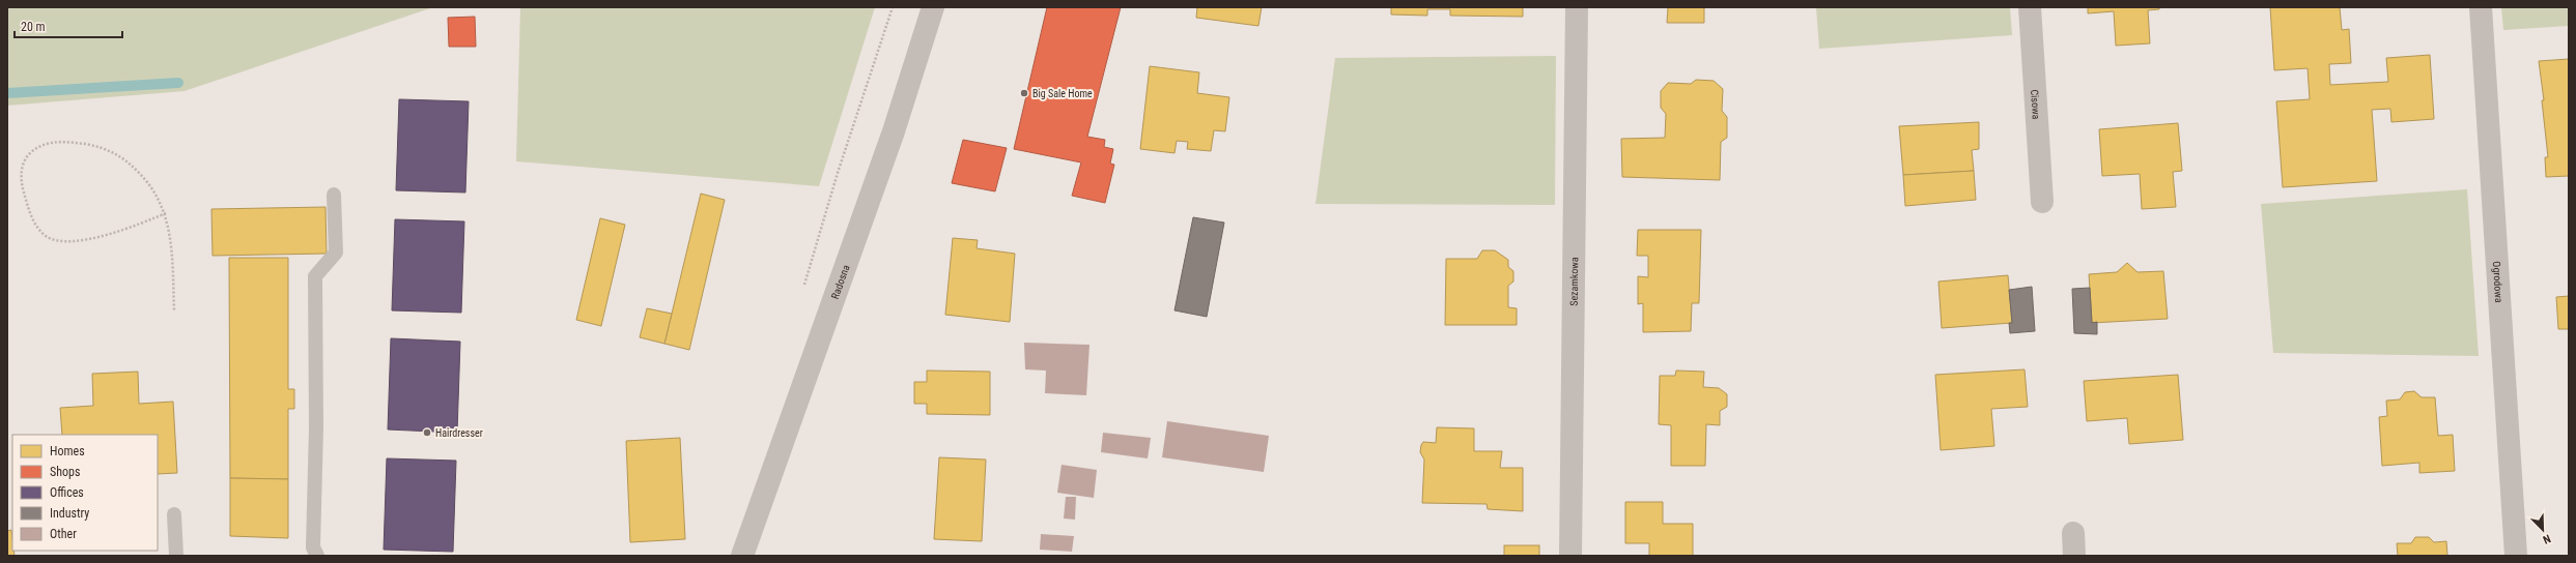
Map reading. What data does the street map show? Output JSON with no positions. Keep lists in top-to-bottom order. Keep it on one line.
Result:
{"streets":{"street":["Cisowa","Sezamkowa","Ogrodowa","Radosna"]},"places":["Big Sale Home","Hairdresser"],"legend":["Homes","Shops","Offices","Industry","Other"],"scale_bar":"20 m","north":"bottom right"}
